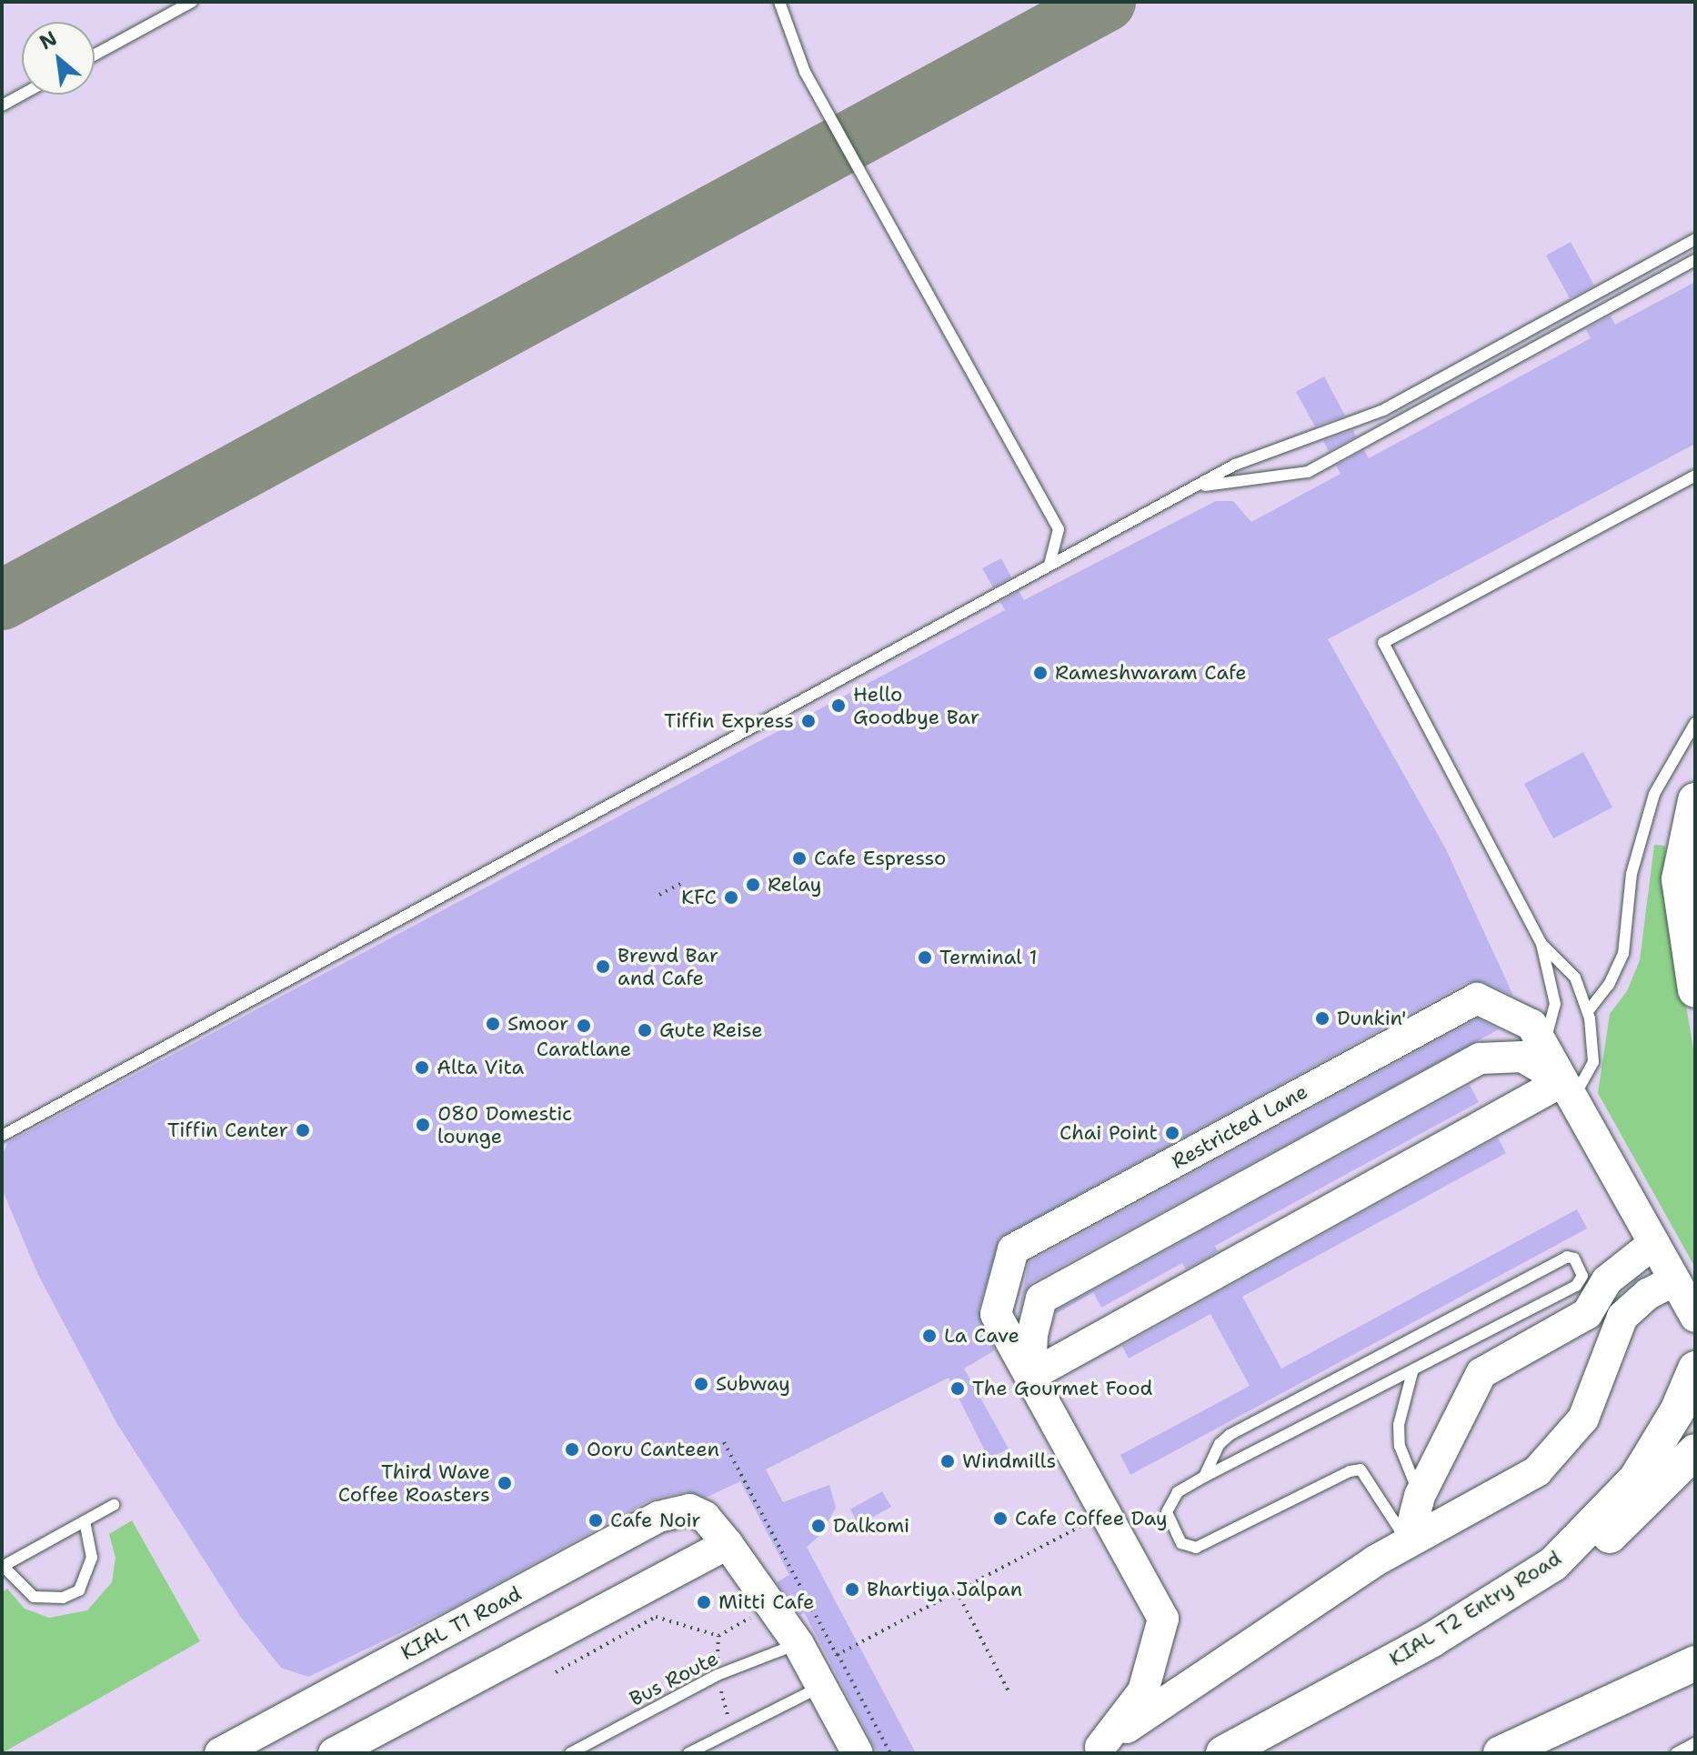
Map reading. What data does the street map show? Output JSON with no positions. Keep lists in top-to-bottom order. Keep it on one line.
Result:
{"streets":{"main road":["Restricted Lane","KIAL T2 Entry Road","KIAL T1 Road"],"lane":["Bus Route"]},"places":["Rameshwaram Cafe","Hello Goodbye Bar","Tiffin Express","Cafe Espresso","Relay","KFC","Terminal 1","Brewd Bar and Cafe","Dunkin'","Smoor","Caratlane","Gute Reise","Alta Vita","080 Domestic lounge","Tiffin Center","Chai Point","La Cave","Subway","The Gourmet Food","Ooru Canteen","Windmills","Third Wave Coffee Roasters","Cafe Coffee Day","Cafe Noir","Dalkomi","Bhartiya Jalpan","Mitti Cafe"],"north":"top left"}
